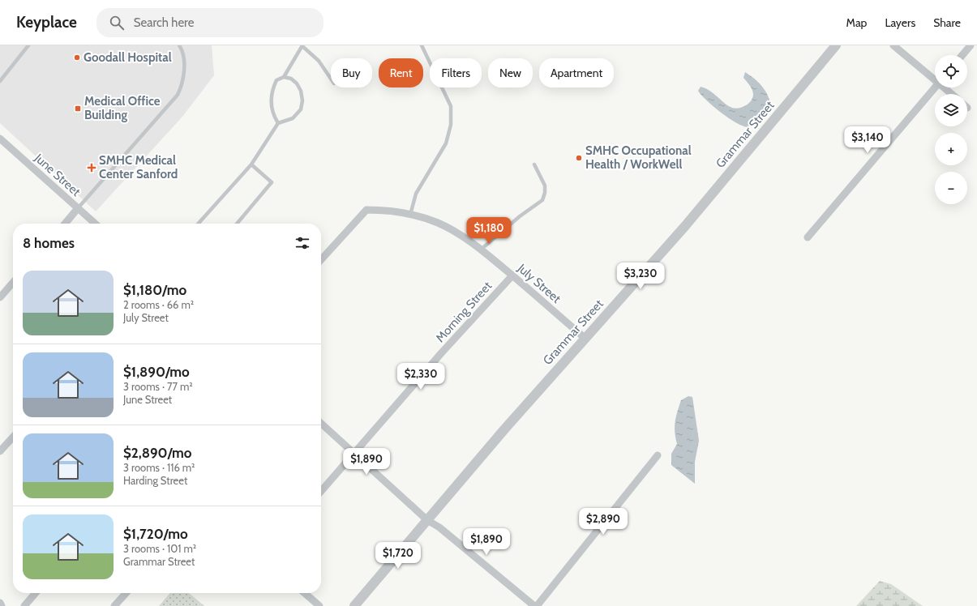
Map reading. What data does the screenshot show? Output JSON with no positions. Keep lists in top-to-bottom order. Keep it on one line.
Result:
{"streets":{"street":["Grammar Street","June Street","July Street","Morning Street"]},"crossings":[["Grammar Street","July Street"],["July Street","Morning Street"]],"places":{"other":["Goodall Hospital","SMHC Occupational Health / WorkWell"],"transit":["Medical Office Building"],"health":["SMHC Medical Center Sanford"]},"page":{"header":"Keyplace","search":"Search here","nav":["Map","Layers","Share"],"map_buttons":["+","−"],"chip":["Buy","Rent","Filters","New","Apartment"],"price":["$3,140","$1,180","$3,230","$2,330","$1,890","$2,890","$1,890","$1,720"],"heading":"8 homes","list":[{"name":"$1,180/mo","note":"2 rooms · 66 m² · July Street"},{"name":"$1,890/mo","note":"3 rooms · 77 m² · June Street"},{"name":"$2,890/mo","note":"3 rooms · 116 m² · Harding Street"},{"name":"$1,720/mo","note":"3 rooms · 101 m² · Grammar Street"}]}}
